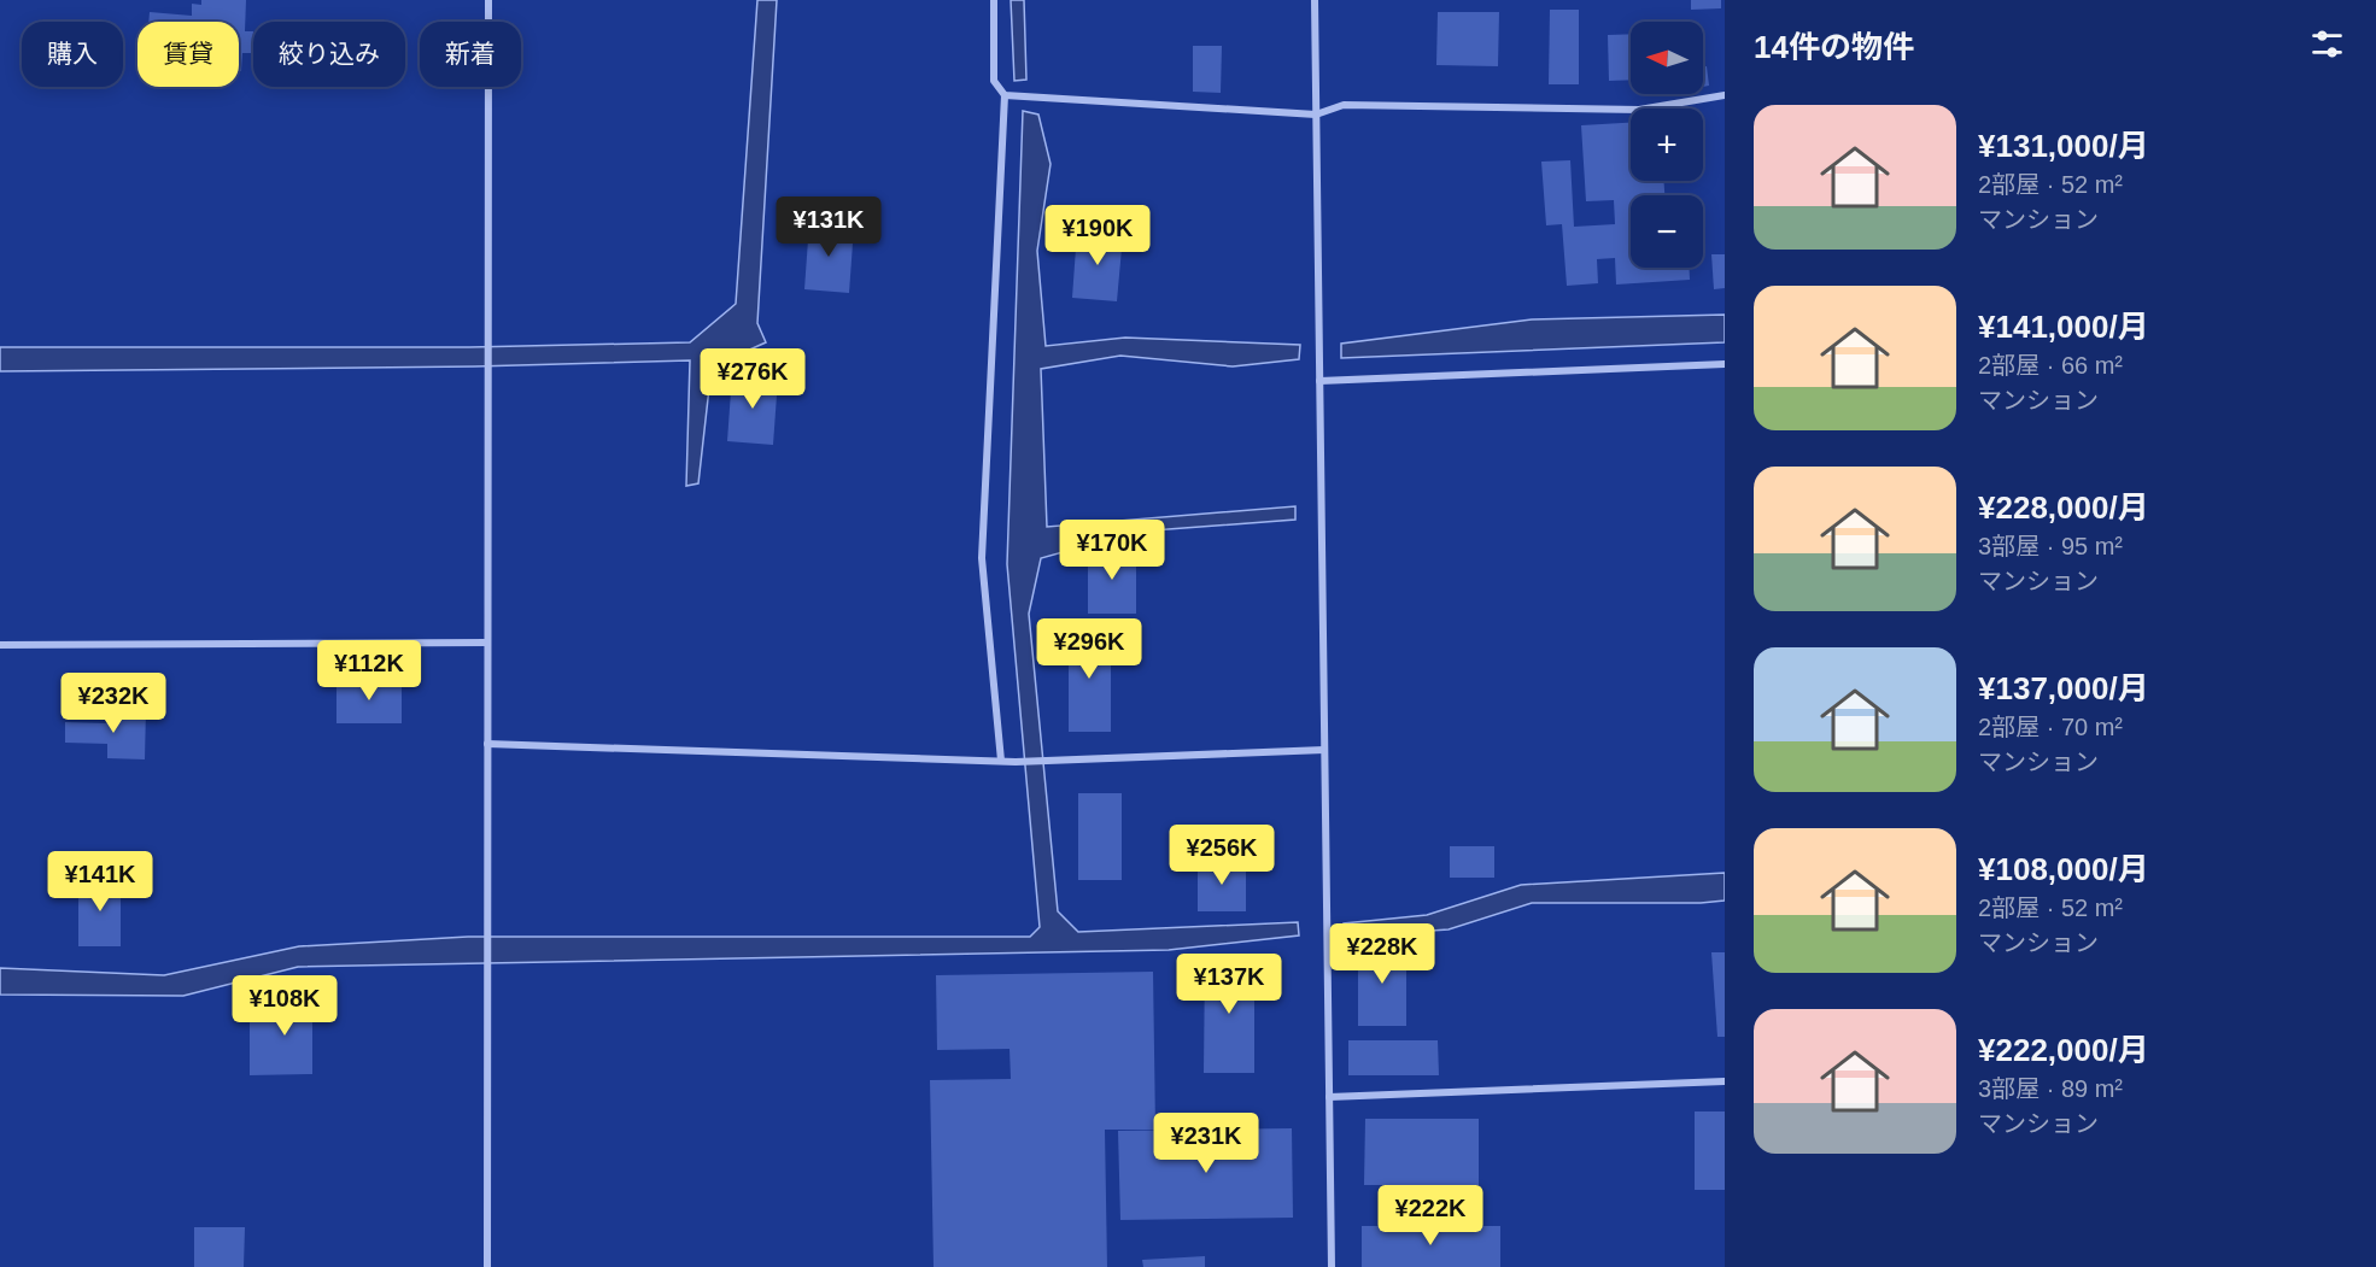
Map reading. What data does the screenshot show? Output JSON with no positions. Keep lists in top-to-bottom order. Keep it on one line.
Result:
{"north":"left","page":{"heading":"14件の物件","map_buttons":["+","−"],"chip":["購入","賃貸","絞り込み","新着"],"list":[{"name":"¥131,000/月","note":"2部屋 · 52 m² · マンション"},{"name":"¥141,000/月","note":"2部屋 · 66 m² · マンション"},{"name":"¥228,000/月","note":"3部屋 · 95 m² · マンション"},{"name":"¥137,000/月","note":"2部屋 · 70 m² · マンション"},{"name":"¥108,000/月","note":"2部屋 · 52 m² · マンション"},{"name":"¥222,000/月","note":"3部屋 · 89 m² · マンション"}],"price":["¥131K","¥190K","¥276K","¥170K","¥296K","¥112K","¥232K","¥256K","¥141K","¥228K","¥137K","¥108K","¥231K","¥222K"]}}
